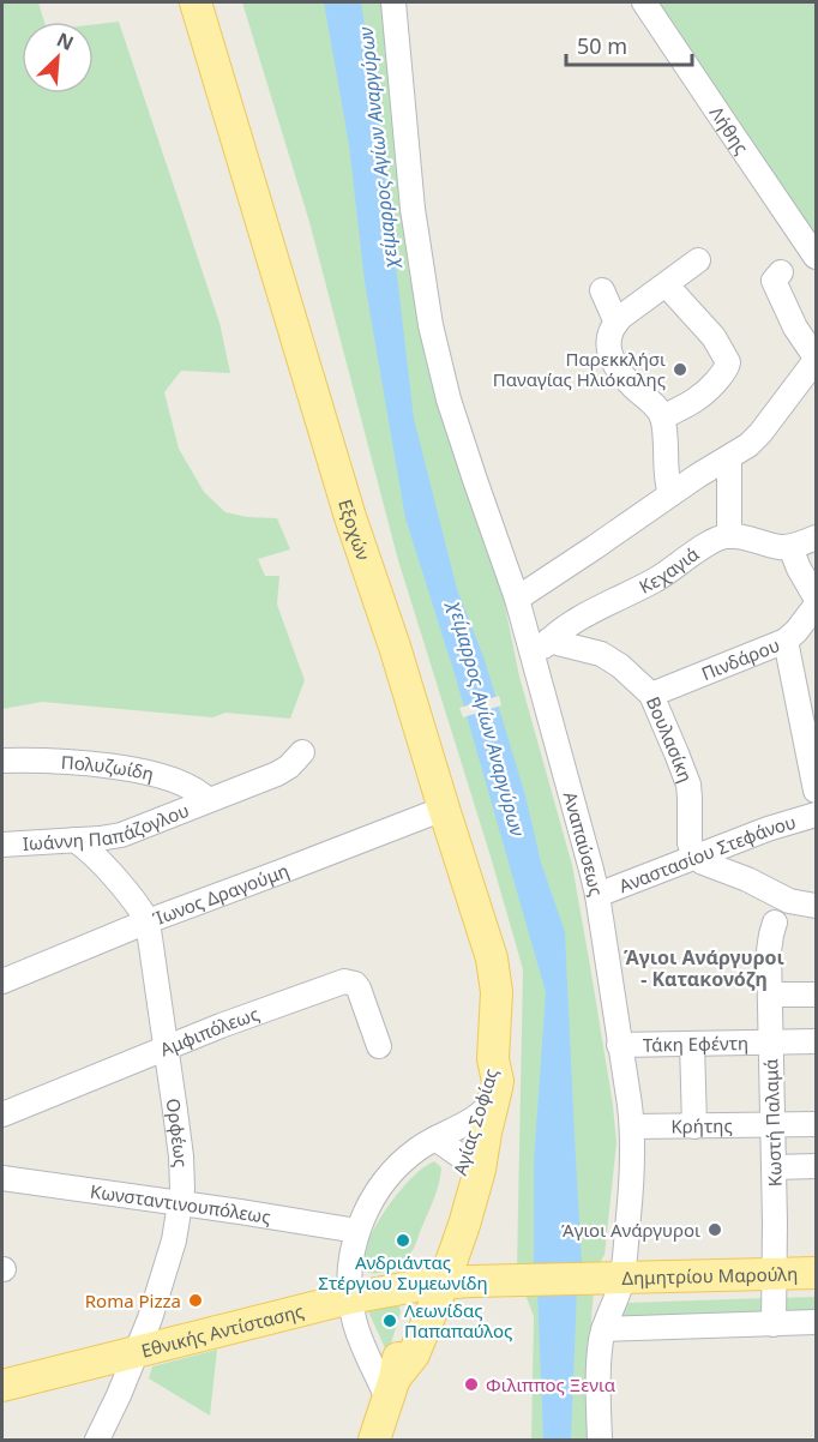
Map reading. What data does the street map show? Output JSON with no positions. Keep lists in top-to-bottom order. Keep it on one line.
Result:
{"streets":{"main road":["Εξοχών","Αγίας Σοφίας","Δημητρίου Μαρούλη","Εθνικής Αντίστασης"],"street":["Λήθης","Κεχαγιά","Πινδάρου","Βουλασίκη","Πολυζωίδη","Ιωάννη Παπάζογλου","Αναπαύσεως","Αναστασίου Στεφάνου","Ίωνος Δραγούμη","Αμφιπόλεως","Τάκη Εφέντη","Κωστή Παλαμά","Κρήτης","Ορφέως","Κωνσταντινουπόλεως"]},"crossings":[["Εξοχών","Ίωνος Δραγούμη"],["Εξοχών","Αγίας Σοφίας"],["Κεχαγιά","Βουλασίκη"],["Κεχαγιά","Αναπαύσεως"],["Πινδάρου","Βουλασίκη"],["Βουλασίκη","Αναπαύσεως"],["Βουλασίκη","Αναστασίου Στεφάνου"],["Πολυζωίδη","Ιωάννη Παπάζογλου"],["Ιωάννη Παπάζογλου","Ορφέως"],["Αναπαύσεως","Αναστασίου Στεφάνου"],["Αναπαύσεως","Τάκη Εφέντη"],["Αναπαύσεως","Κρήτης"],["Αναπαύσεως","Δημητρίου Μαρούλη"],["Ίωνος Δραγούμη","Ορφέως"],["Αμφιπόλεως","Ορφέως"],["Τάκη Εφέντη","Κωστή Παλαμά"],["Αγίας Σοφίας","Εθνικής Αντίστασης"],["Κωστή Παλαμά","Κρήτης"],["Κωστή Παλαμά","Δημητρίου Μαρούλη"],["Ορφέως","Κωνσταντινουπόλεως"],["Ορφέως","Εθνικής Αντίστασης"]],"districts":["Άγιοι Ανάργυροι - Κατακονόζη"],"water":["χείμαρρος Αγίων Αναργύρων"],"places":["Παρεκκλήσι Παναγίας Ηλιόκαλης","Άγιοι Ανάργυροι","Ανδριάντας Στέργιου Συμεωνίδη","Roma Pizza","Λεωνίδας Παπαπαύλος","Φιλιππος Ξενια"],"scale_bar":"50 m","north":"top right"}
